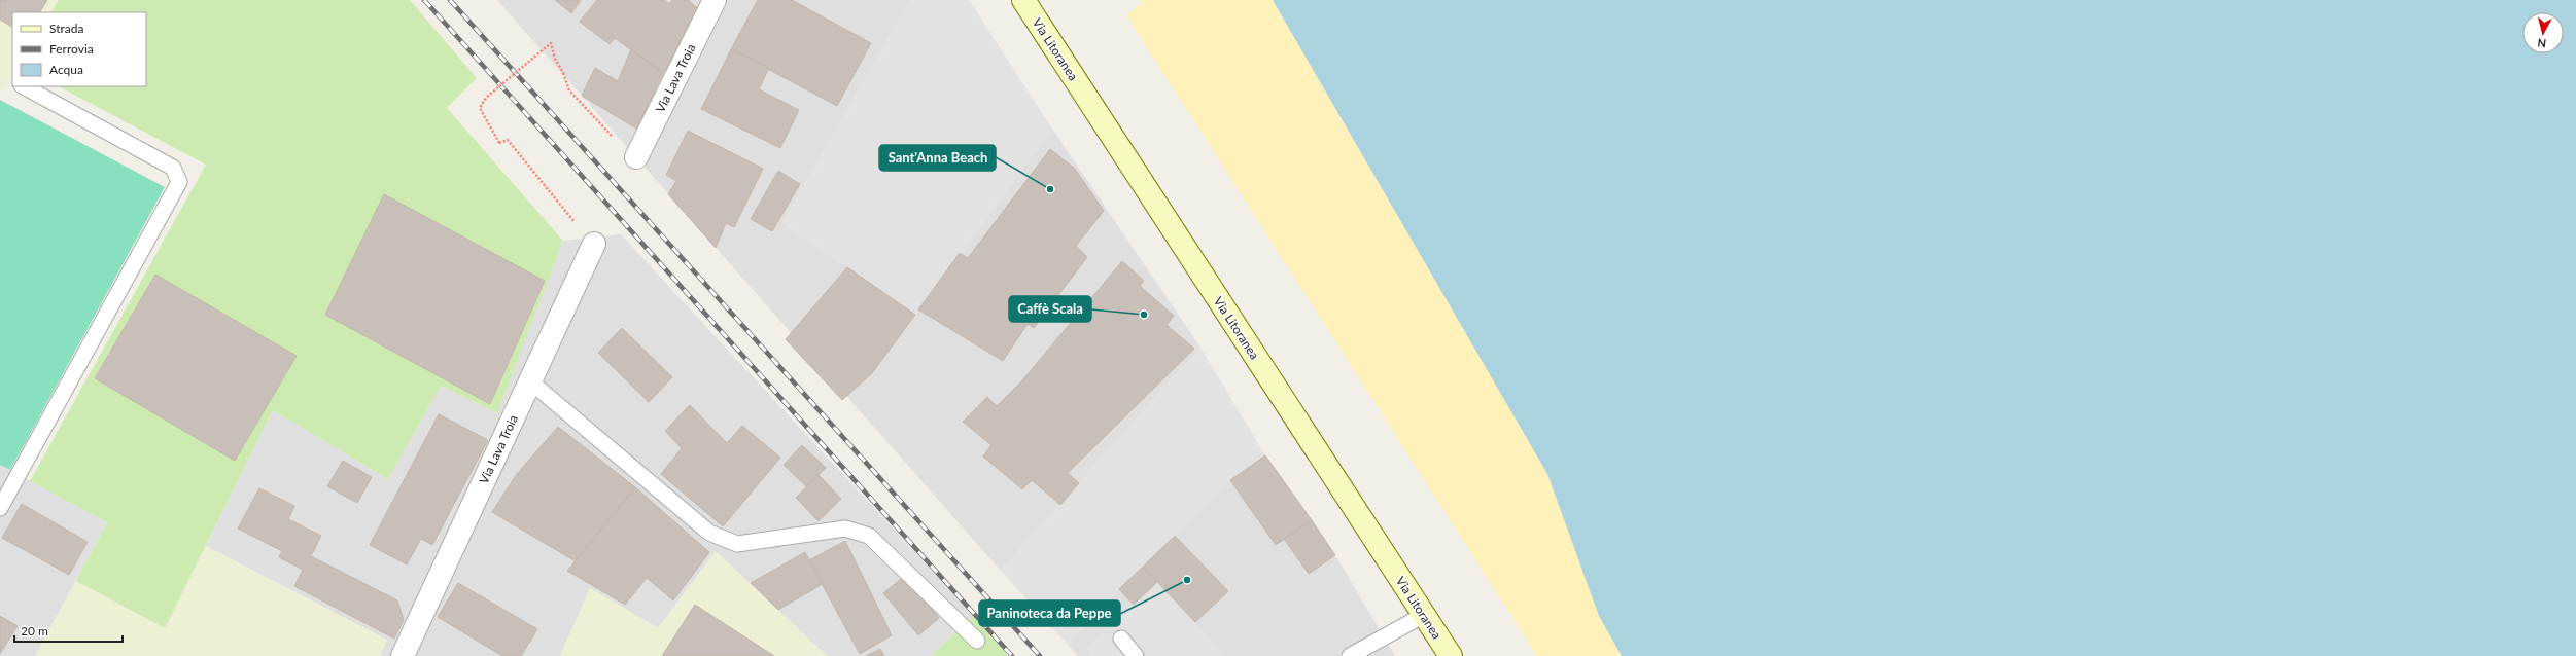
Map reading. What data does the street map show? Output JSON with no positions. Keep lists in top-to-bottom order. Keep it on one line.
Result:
{"streets":{"street":["Via Litoranea","Via Lava Troia"]},"places":["Sant'Anna Beach","Caffè Scala","Paninoteca da Peppe"],"legend":["Strada","Ferrovia","Acqua"],"scale_bar":"20 m","north":"bottom"}
